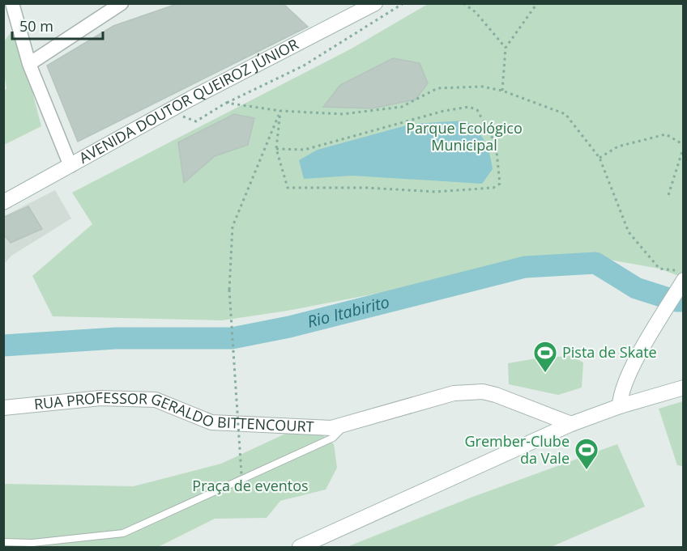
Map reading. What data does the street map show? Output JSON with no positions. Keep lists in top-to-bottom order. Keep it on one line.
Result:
{"streets":{"main road":["AVENIDA DOUTOR QUEIROZ JÚNIOR","RUA PROFESSOR GERALDO BITTENCOURT"]},"water":["Rio Itabirito"],"parks":["Parque Ecológico Municipal","Praça de eventos"],"places":{"sports":["Pista de Skate","Grember-Clube da Vale"]},"scale_bar":"50 m"}
